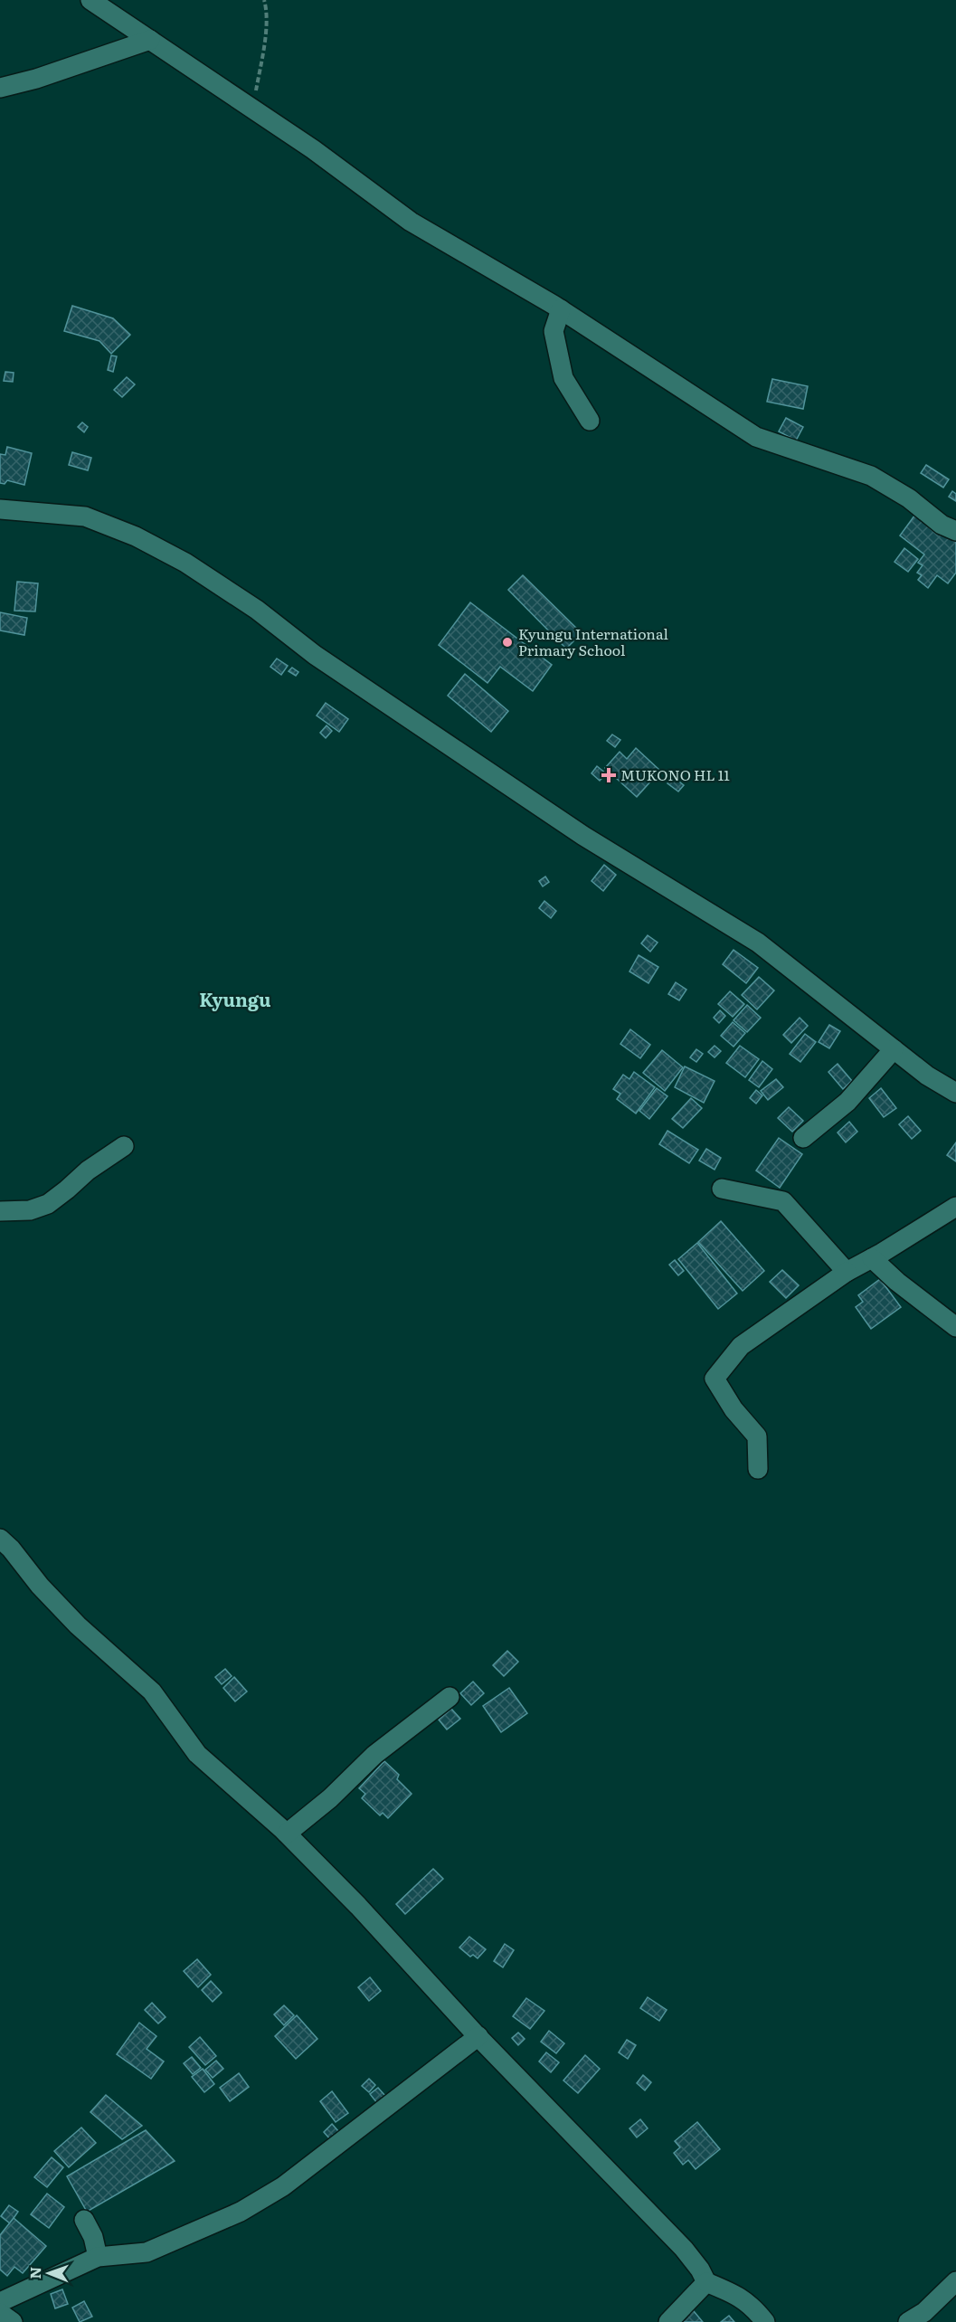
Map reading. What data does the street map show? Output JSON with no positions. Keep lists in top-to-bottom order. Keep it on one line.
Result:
{"districts":["Kyungu"],"places":{"other":["Kyungu International Primary School"],"health":["MUKONO HL 11"]},"north":"left"}
